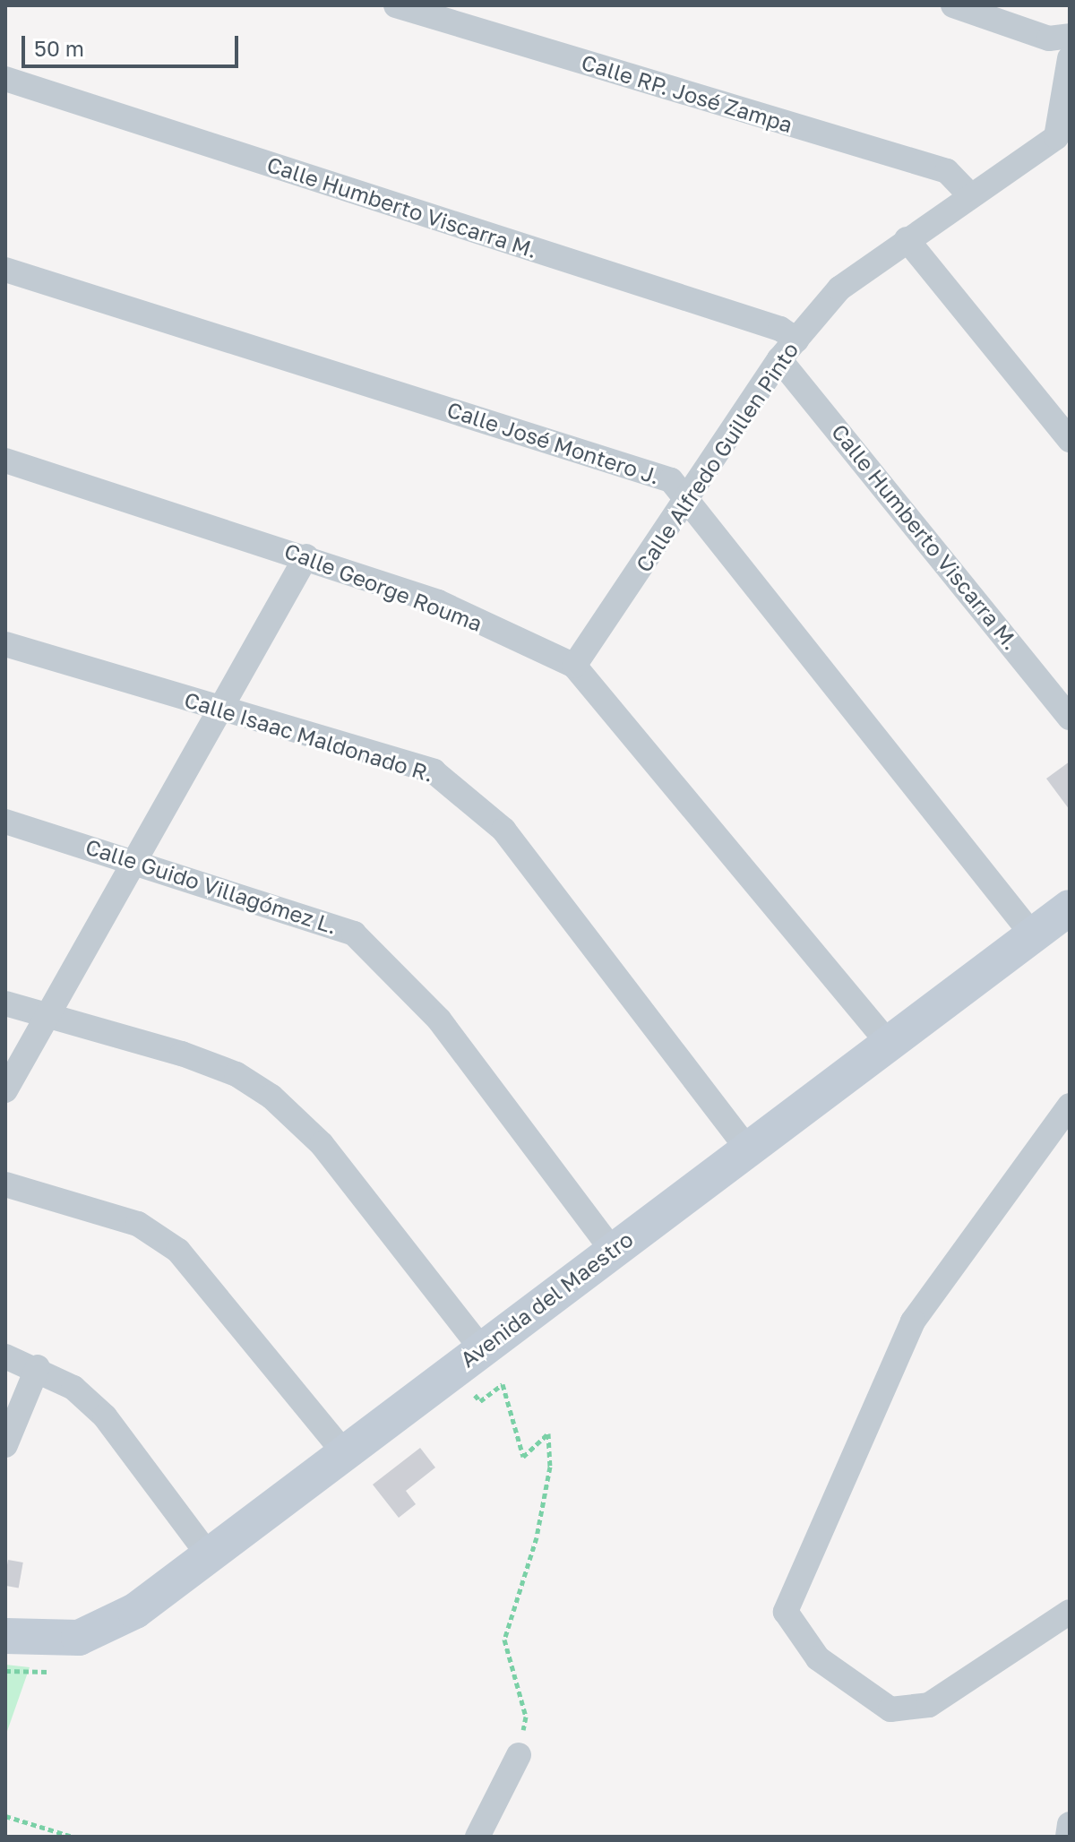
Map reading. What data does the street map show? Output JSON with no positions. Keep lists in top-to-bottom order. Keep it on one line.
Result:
{"streets":{"main road":["Avenida del Maestro"],"street":["Calle RP. José Zampa","Calle Humberto Viscarra M.","Calle José Montero J.","Calle Alfredo Guillen Pinto","Calle George Rouma","Calle Isaac Maldonado R.","Calle Guido Villagómez L."]},"crossings":[["Calle RP. José Zampa","Calle Alfredo Guillen Pinto"],["Calle Humberto Viscarra M.","Calle Alfredo Guillen Pinto"],["Calle José Montero J.","Calle Alfredo Guillen Pinto"],["Calle José Montero J.","Avenida del Maestro"],["Calle Alfredo Guillen Pinto","Calle George Rouma"],["Calle George Rouma","Avenida del Maestro"],["Calle Isaac Maldonado R.","Avenida del Maestro"],["Calle Guido Villagómez L.","Avenida del Maestro"]],"scale_bar":"50 m"}
